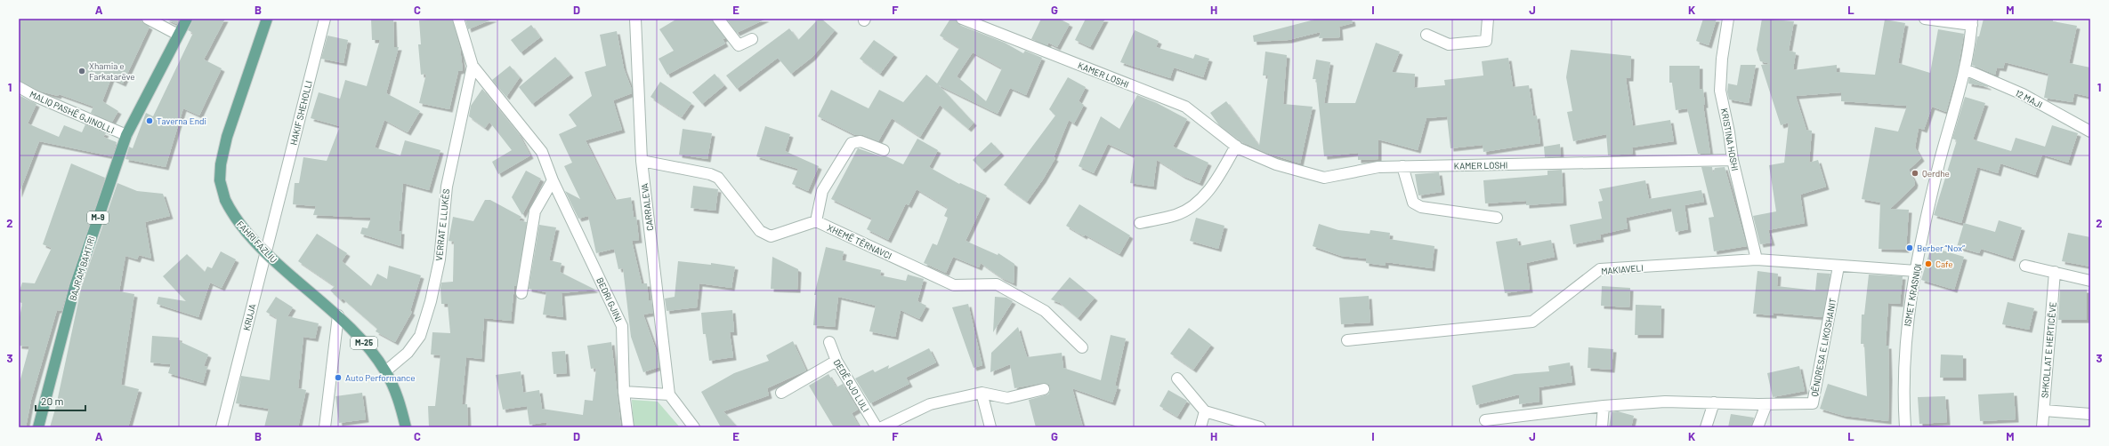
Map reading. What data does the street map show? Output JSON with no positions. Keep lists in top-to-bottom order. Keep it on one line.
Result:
{"streets":{"main road":["M-9","FAHRI FAZLIU","BAJRAM BAHTIRI","M-25"],"street":["KAMER LOSHI","12 MAJI","MALIQ PASHË GJINOLLI","HAKIF SHEHOLLI","KRISTINA HOSHI","CARRALEVA","VERRAT E LLUKËS","XHEMË TËRNAVCI","MAKIAVELI","ISMET KRASNIQI","BEDRI GJINI","KRUJA","QËNDRESA E LIKOSHANIT","SHKOLLAT E HERTICËVE","DEDË GJO LULI"]},"crossings":[["KAMER LOSHI","KRISTINA HOSHI"],["12 MAJI","ISMET KRASNIQI"],["MALIQ PASHË GJINOLLI","BAJRAM BAHTIRI"],["HAKIF SHEHOLLI","KRUJA"],["KRISTINA HOSHI","MAKIAVELI"],["VERRAT E LLUKËS","FAHRI FAZLIU"],["VERRAT E LLUKËS","BEDRI GJINI"],["MAKIAVELI","ISMET KRASNIQI"],["MAKIAVELI","QËNDRESA E LIKOSHANIT"]],"places":["Xhamia e Farkatarëve","Taverna Endi","Qerdhe","Berber “Nox”","Cafe","Auto Performance"],"scale_bar":"20 m","grid":{"columns":["A","B","C","D","E","F","G","H","I","J","K","L","M"],"rows":["1","2","3"]}}
